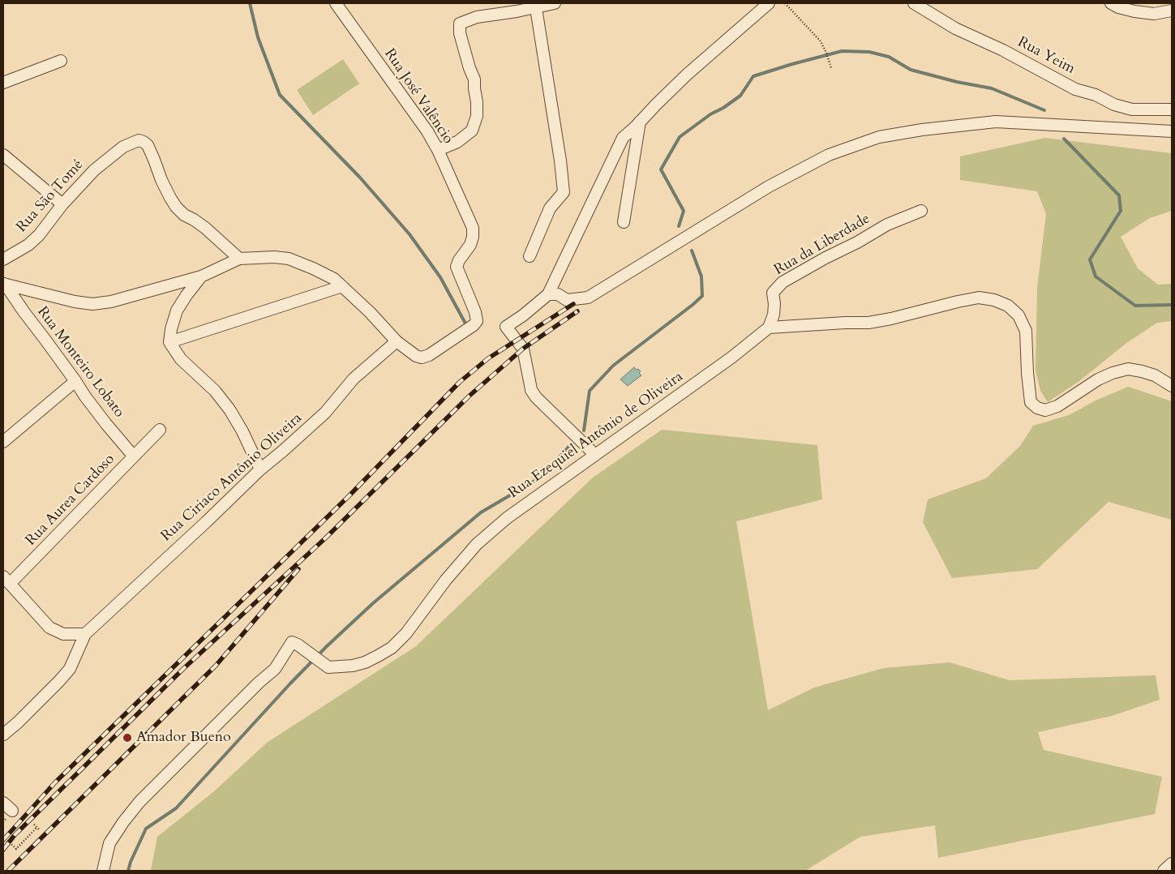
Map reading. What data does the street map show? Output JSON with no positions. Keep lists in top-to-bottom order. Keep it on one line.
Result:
{"streets":{"street":["Rua Yeim","Rua José Valêncio","Rua São Tomé","Rua da Liberdade","Rua Monteiro Lobato","Rua Ezequiel Antônio de Oliveira","Rua Ciriaco Antônio Oliveira","Rua Aurea Cardoso"]},"crossings":[["Rua José Valêncio","Rua Ciriaco Antônio Oliveira"],["Rua da Liberdade","Rua Ezequiel Antônio de Oliveira"],["Rua Monteiro Lobato","Rua Aurea Cardoso"]],"places":["Amador Bueno"]}
